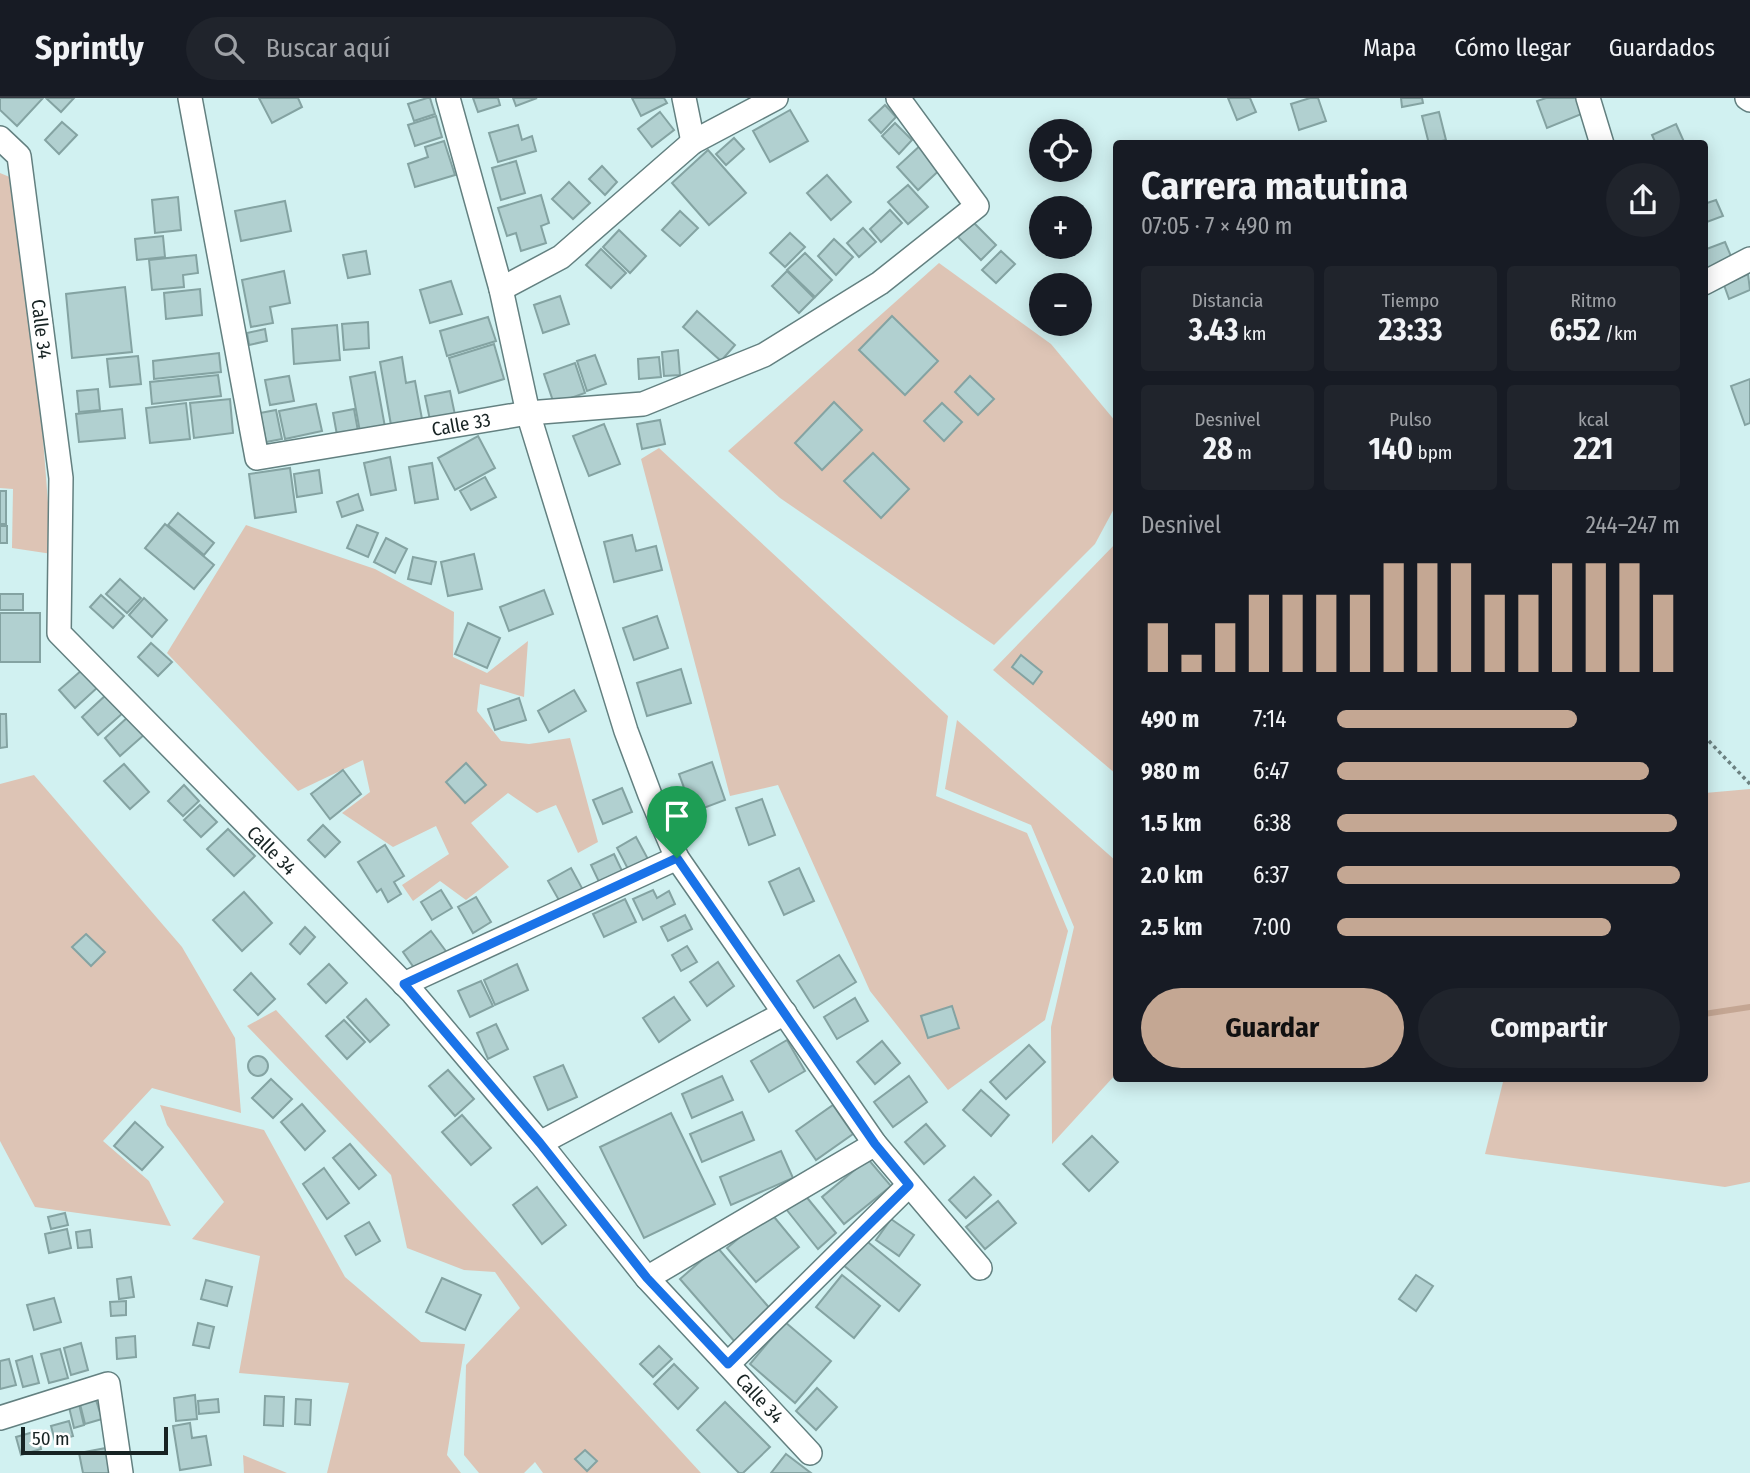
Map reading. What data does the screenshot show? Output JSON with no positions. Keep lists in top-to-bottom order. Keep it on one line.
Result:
{"streets":{"street":["Calle 34","Calle 33"]},"scale_bar":"50 m","page":{"header":"Sprintly","search":"Buscar aquí","nav":["Mapa","Cómo llegar","Guardados"],"map_buttons":["+","−"],"heading":["Carrera matutina","07:05 · 7 × 490 m"],"stats":[["Distancia","3.43 km"],["Tiempo","23:33"],["Ritmo","6:52 /km"],["Desnivel","28 m"],["Pulso","140 bpm"],["kcal","221"]],"chart":["Desnivel","244–247 m"],"list":[{"name":"490 m","note":"7:14"},{"name":"980 m","note":"6:47"},{"name":"1.5 km","note":"6:38"},{"name":"2.0 km","note":"6:37"},{"name":"2.5 km","note":"7:00"}],"buttons":["Guardar","Compartir"],"scale":"50 m"}}
